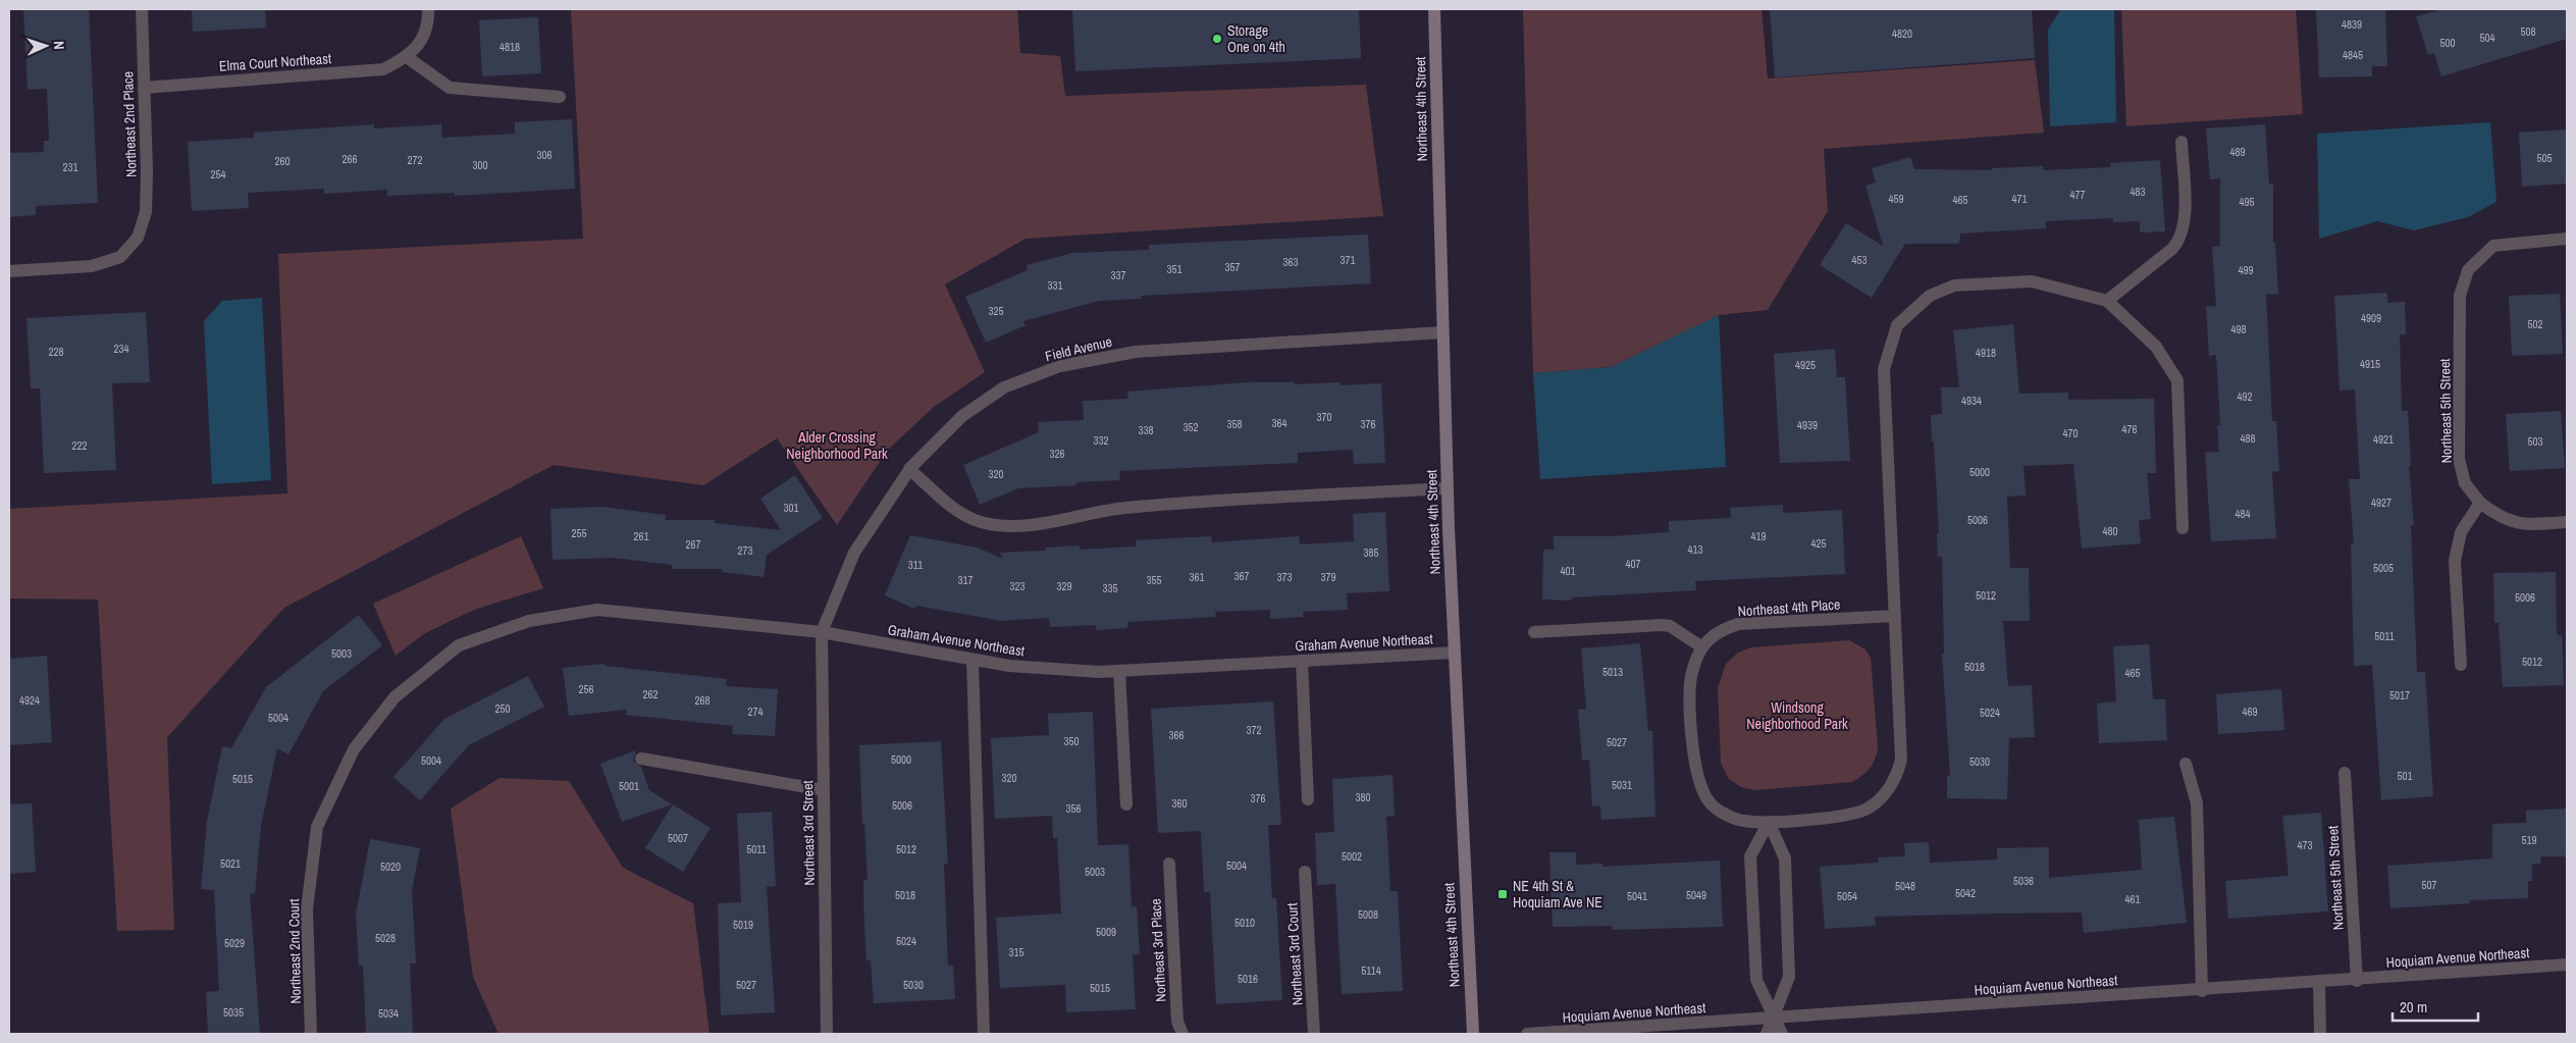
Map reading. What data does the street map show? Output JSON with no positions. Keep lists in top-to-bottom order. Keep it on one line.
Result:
{"streets":{"main road":["Northeast 4th Street"],"street":["Elma Court Northeast","Northeast 2nd Place","Field Avenue","Northeast 5th Street","Northeast 4th Place","Graham Avenue Northeast","Northeast 3rd Street","Northeast 3rd Place","Northeast 2nd Court","Northeast 3rd Court","Hoquiam Avenue Northeast"]},"crossings":[["Elma Court Northeast","Northeast 2nd Place"],["Northeast 4th Street","Field Avenue"],["Northeast 4th Street","Graham Avenue Northeast"],["Field Avenue","Graham Avenue Northeast"],["Field Avenue","Northeast 3rd Street"],["Northeast 5th Street","Hoquiam Avenue Northeast"],["Graham Avenue Northeast","Northeast 3rd Street"],["Graham Avenue Northeast","Northeast 2nd Court"]],"parks":["Alder Crossing Neighborhood Park","Windsong Neighborhood Park"],"places":{"other":["Storage One on 4th"],"transit":["NE 4th St & Hoquiam Ave NE"]},"house_numbers":["4839","508","4820","504","500","4818","4845","489","306","505","266","272","260","300","231","254","483","477","459","471","465","495","371","453","363","357","351","499","337","331","325","4909","502","498","234","228","4918","4915","4925","492","4934","370","364","358","376","4939","352","476","338","470","488","4921","332","503","222","326","5000","320","4927","301","484","5006","480","255","261","419","425","267","413","273","385","407","311","5005","401","367","361","373","379","317","355","323","329","335","5012","5006","5011","5003","5012","5018","5013","465","256","262","5017","4924","268","250","274","469","5024","5004","372","366","350","5027","5000","5004","5030","501","320","5015","5031","5001","380","376","360","5006","356","5007","519","473","5011","5012","5002","5021","5004","5020","5003","5036","507","5048","5042","5018","5049","5041","5054","461","5008","5010","5019","5009","5028","5024","5029","315","5114","5016","5027","5030","5015","5035","5034"],"scale_bar":"20 m","north":"right"}
